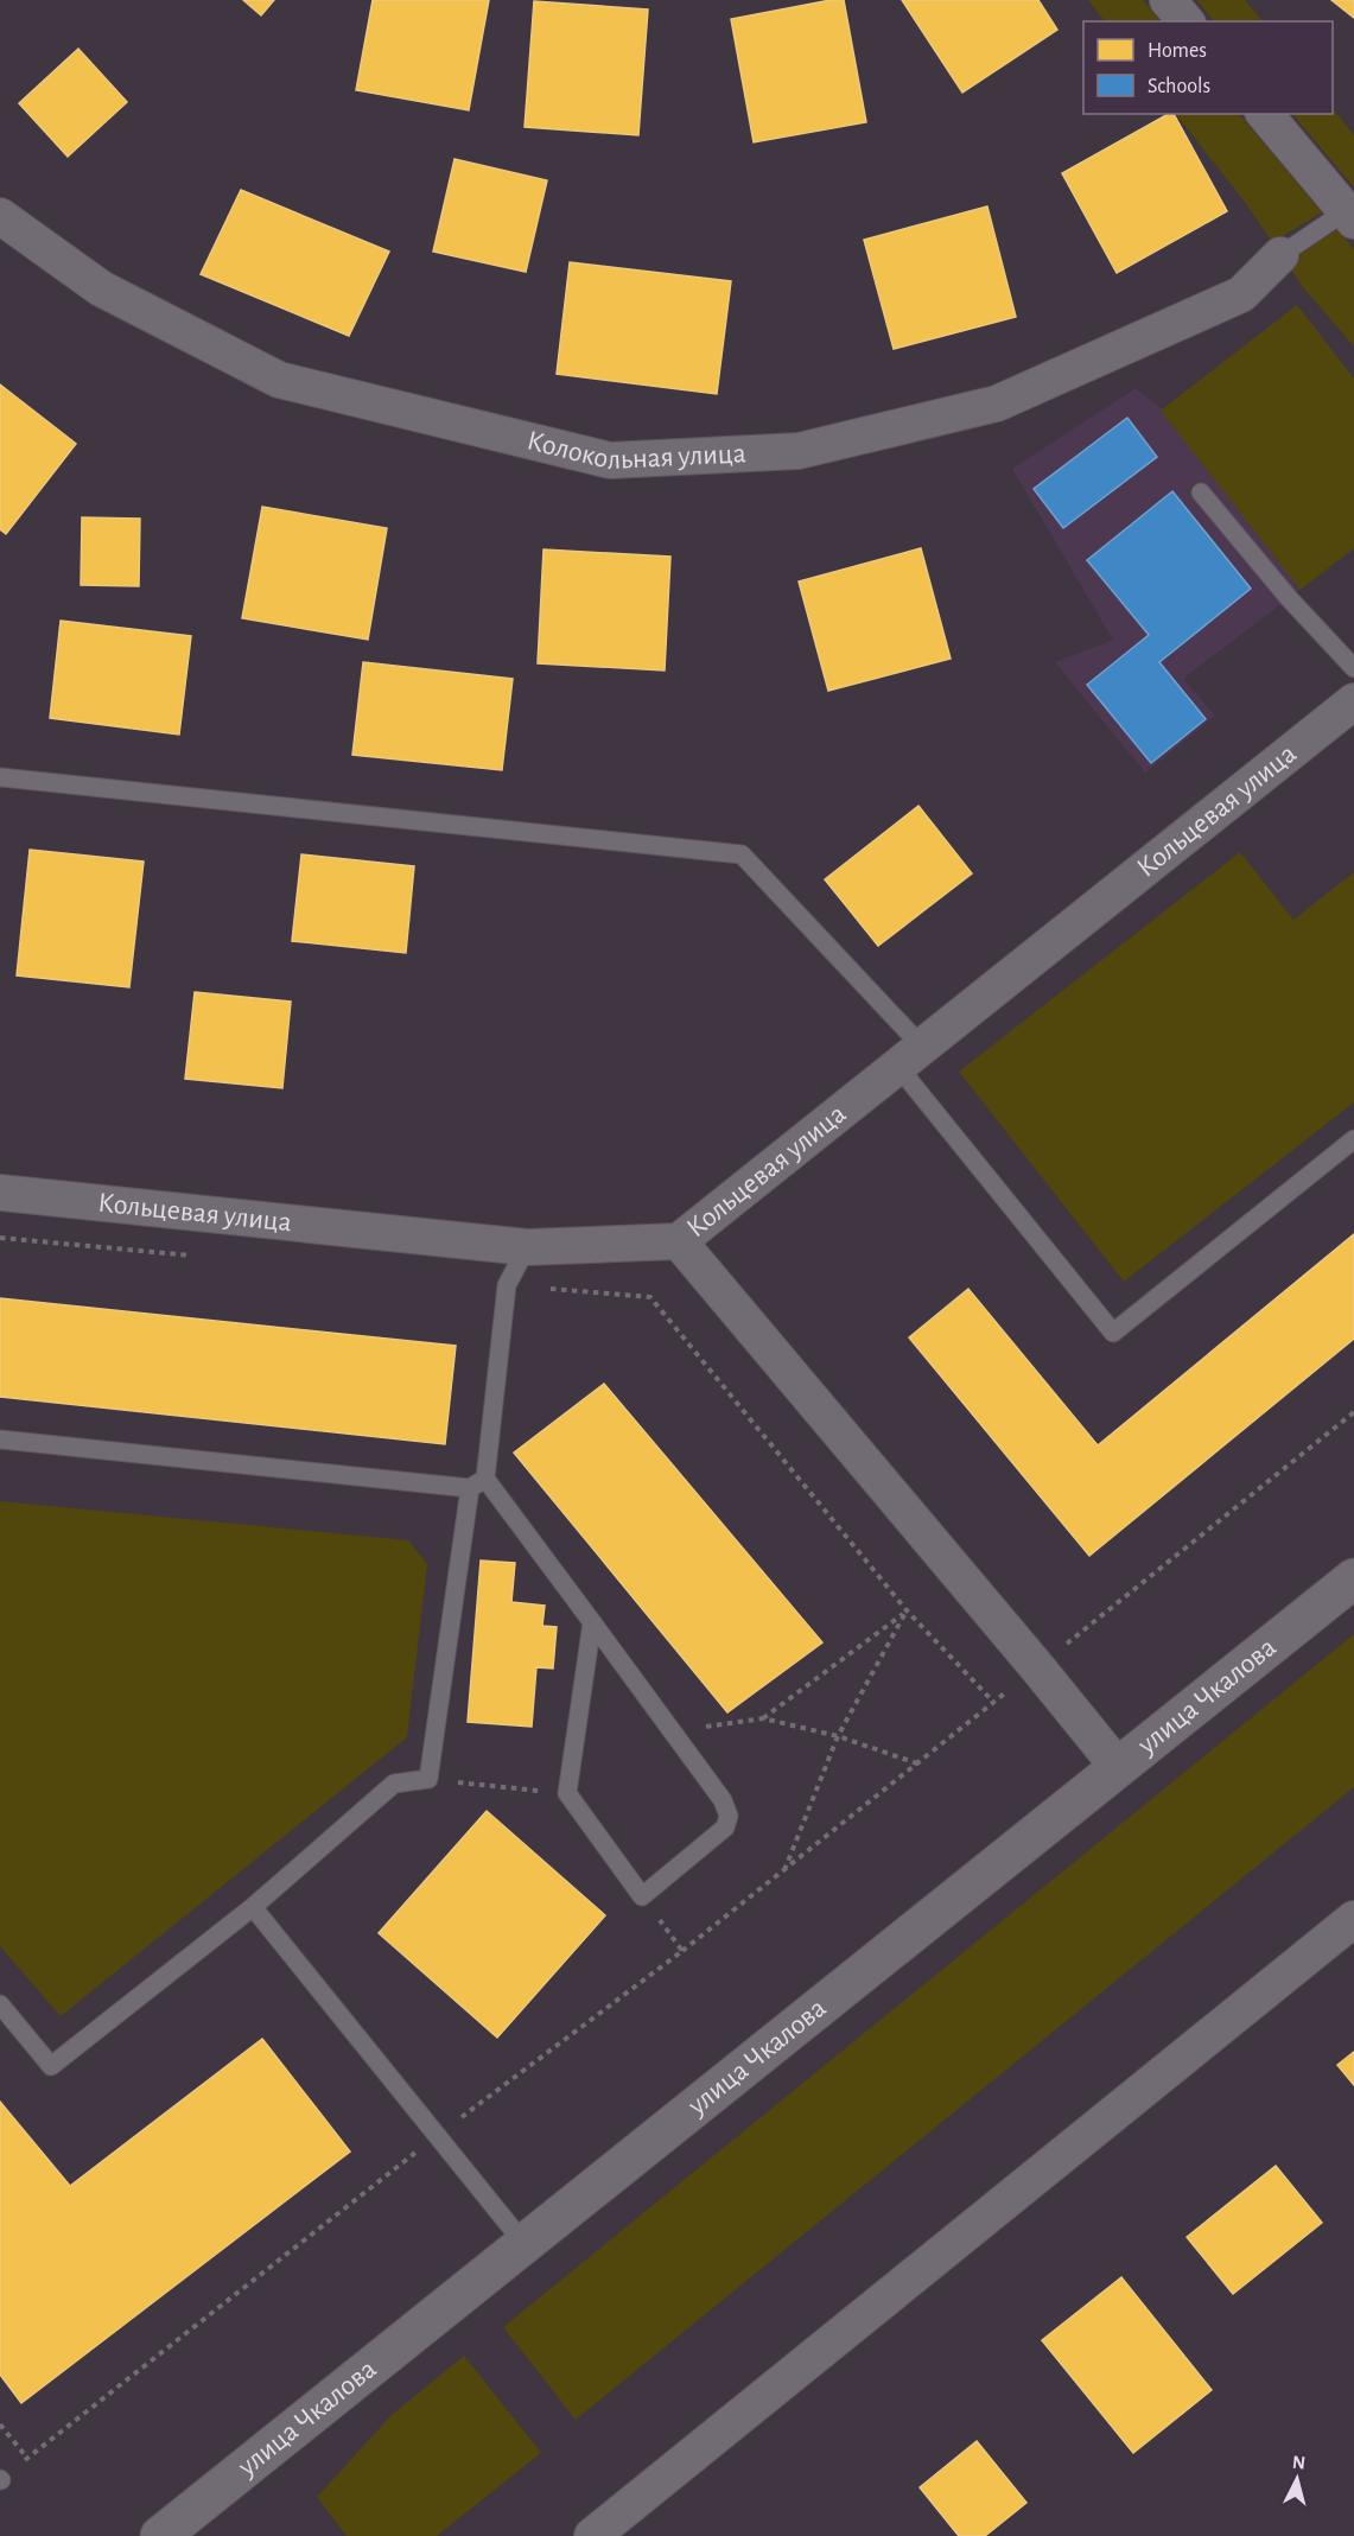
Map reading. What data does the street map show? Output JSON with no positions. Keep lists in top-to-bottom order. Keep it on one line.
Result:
{"streets":{"street":["Колокольная улица","Кольцевая улица","улица Чкалова"]},"legend":["Homes","Schools"],"north":"top"}
